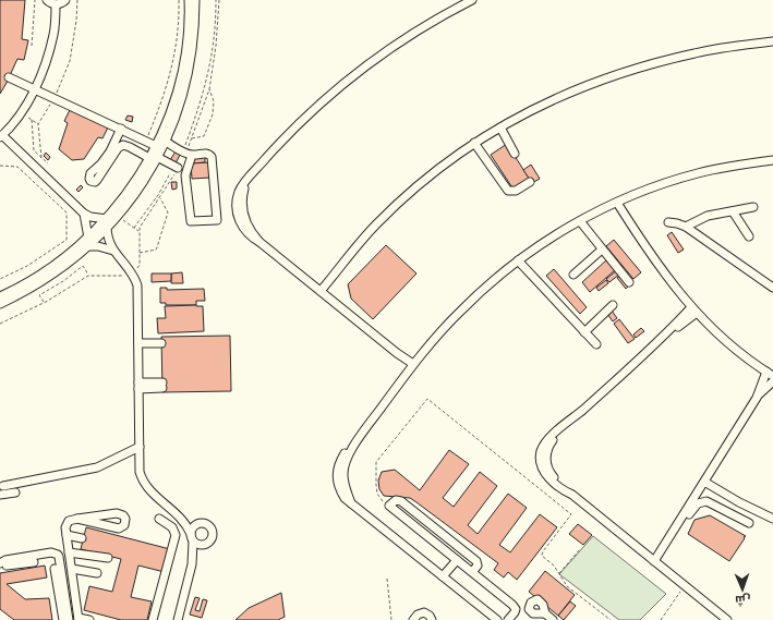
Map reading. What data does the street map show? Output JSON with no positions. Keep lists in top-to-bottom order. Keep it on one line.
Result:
{"north":"bottom"}
